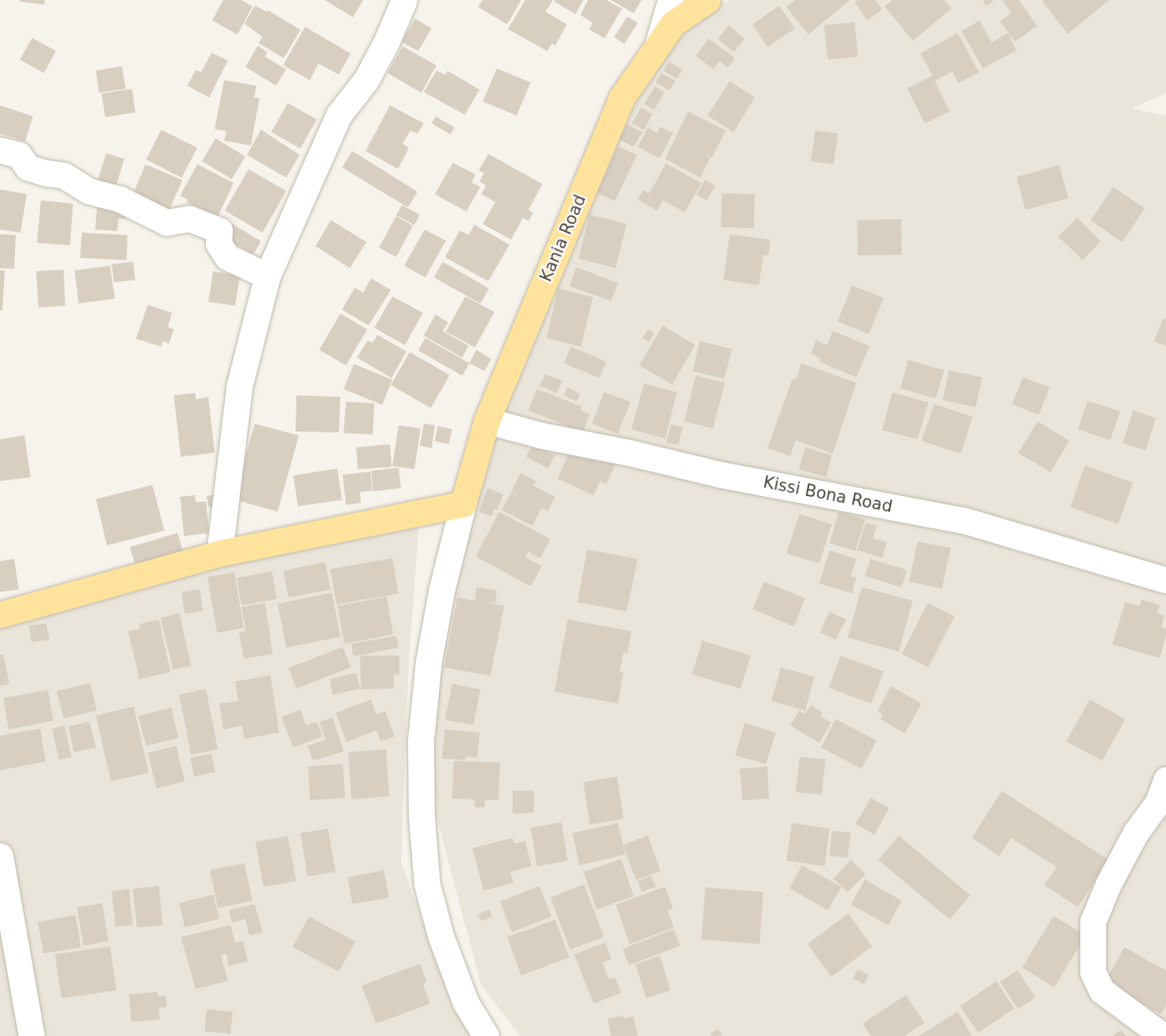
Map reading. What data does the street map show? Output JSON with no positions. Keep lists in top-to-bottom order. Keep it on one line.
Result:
{"streets":{"main road":["Kania Road"],"street":["Kissi Bona Road"]},"crossings":[["Kania Road","Kissi Bona Road"]]}
